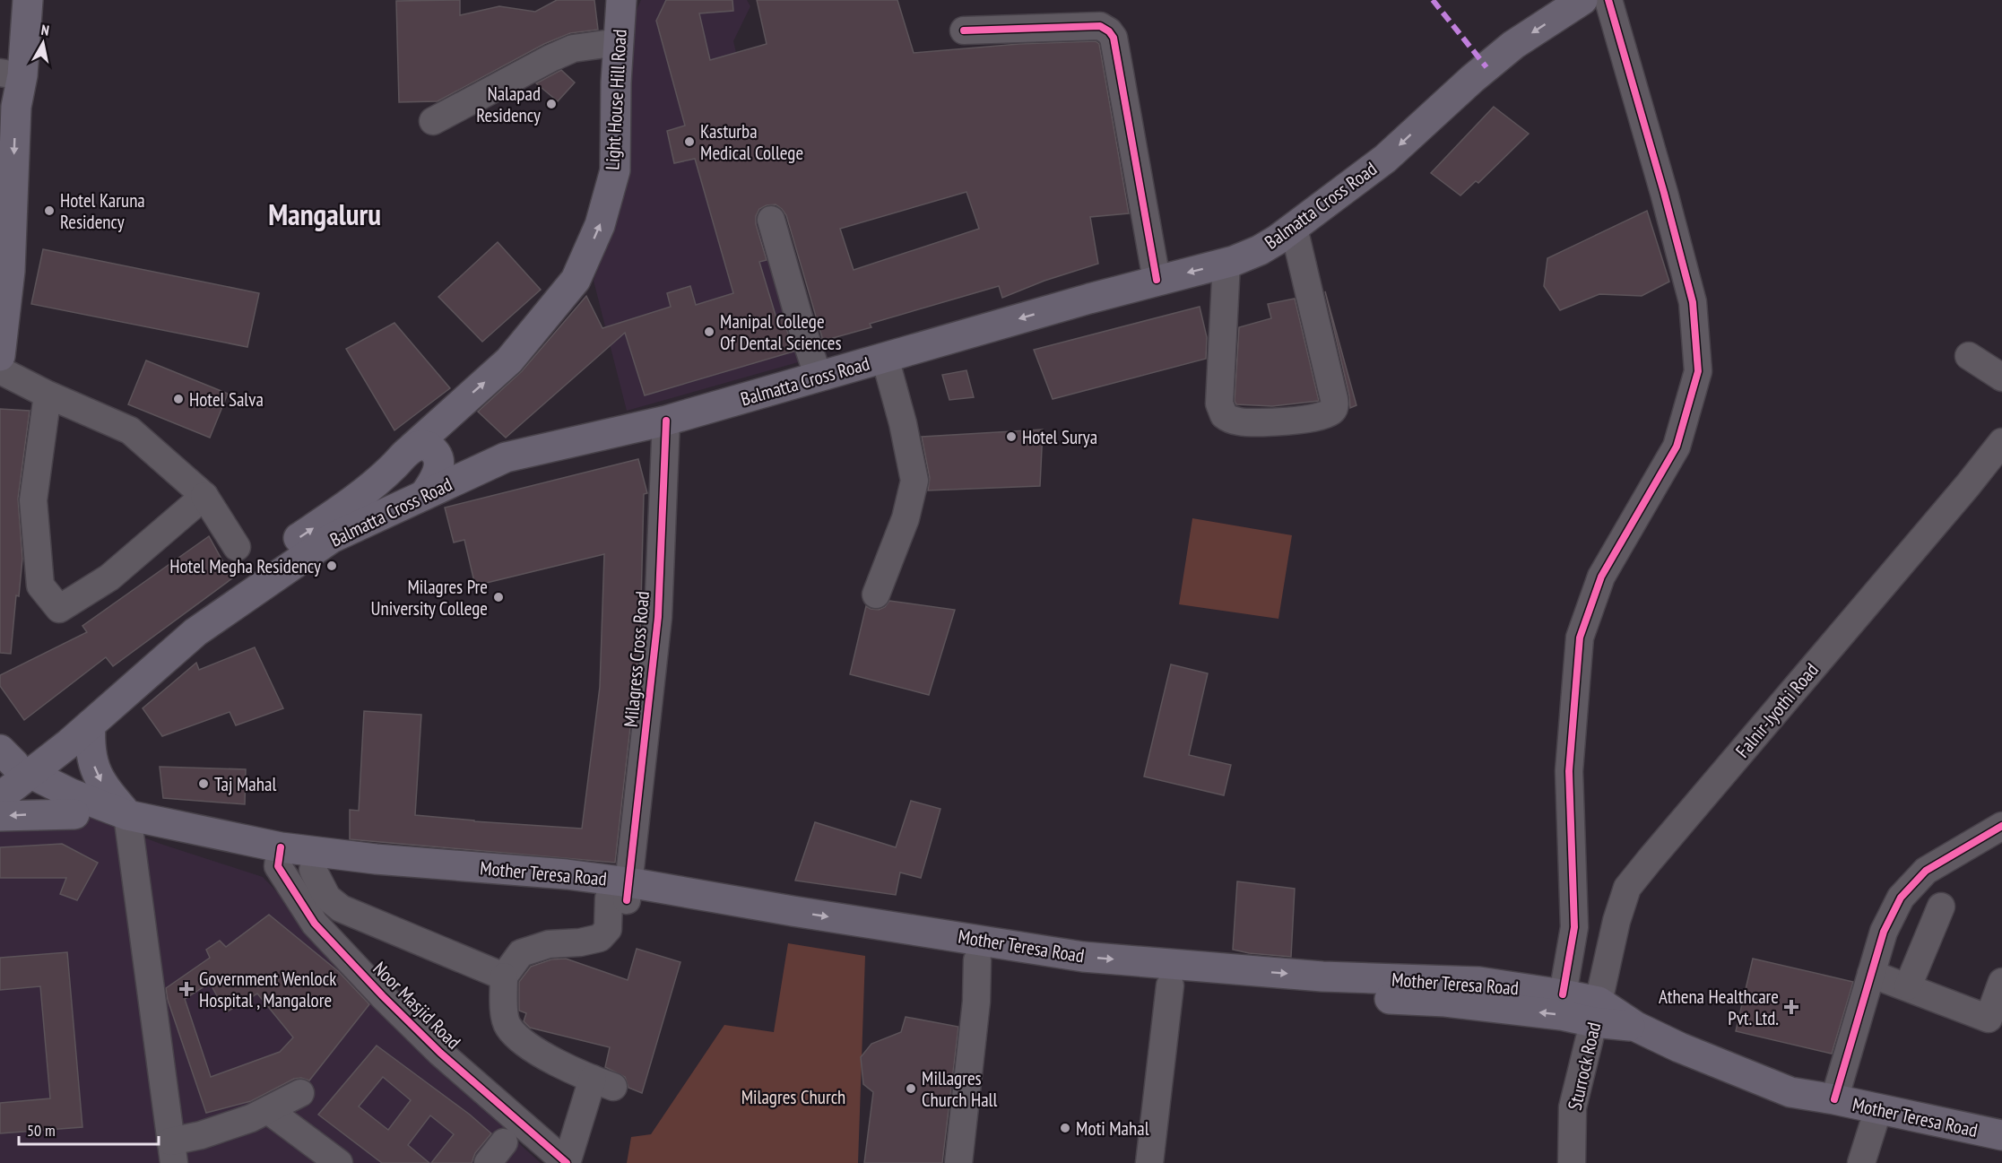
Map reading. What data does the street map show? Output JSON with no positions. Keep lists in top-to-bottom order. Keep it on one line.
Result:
{"streets":{"main road":["Light House Hill Road","Balmatta Cross Road","Mother Teresa Road"],"street":["Milagress Cross Road","Falnir-Jyothi Road","Noor Masjid Road","Sturrock Road"]},"crossings":[["Light House Hill Road","Balmatta Cross Road"],["Light House Hill Road","Mother Teresa Road"],["Balmatta Cross Road","Milagress Cross Road"],["Balmatta Cross Road","Mother Teresa Road"],["Milagress Cross Road","Mother Teresa Road"],["Falnir-Jyothi Road","Mother Teresa Road"],["Falnir-Jyothi Road","Sturrock Road"],["Mother Teresa Road","Noor Masjid Road"],["Mother Teresa Road","Sturrock Road"]],"one_way":["Light House Hill Road","Balmatta Cross Road"],"districts":["Mangaluru"],"parks":["Milagres Church"],"places":{"other":["Nalapad Residency","Kasturba Medical College","Hotel Karuna Residency","Manipal College Of Dental Sciences","Hotel Salva","Hotel Surya","Hotel Megha Residency","Milagres Pre University College","Taj Mahal","Millagres Church Hall","Moti Mahal"],"health":["Government Wenlock Hospital , Mangalore","Athena Healthcare Pvt. Ltd."]},"scale_bar":"50 m","north":"top"}
